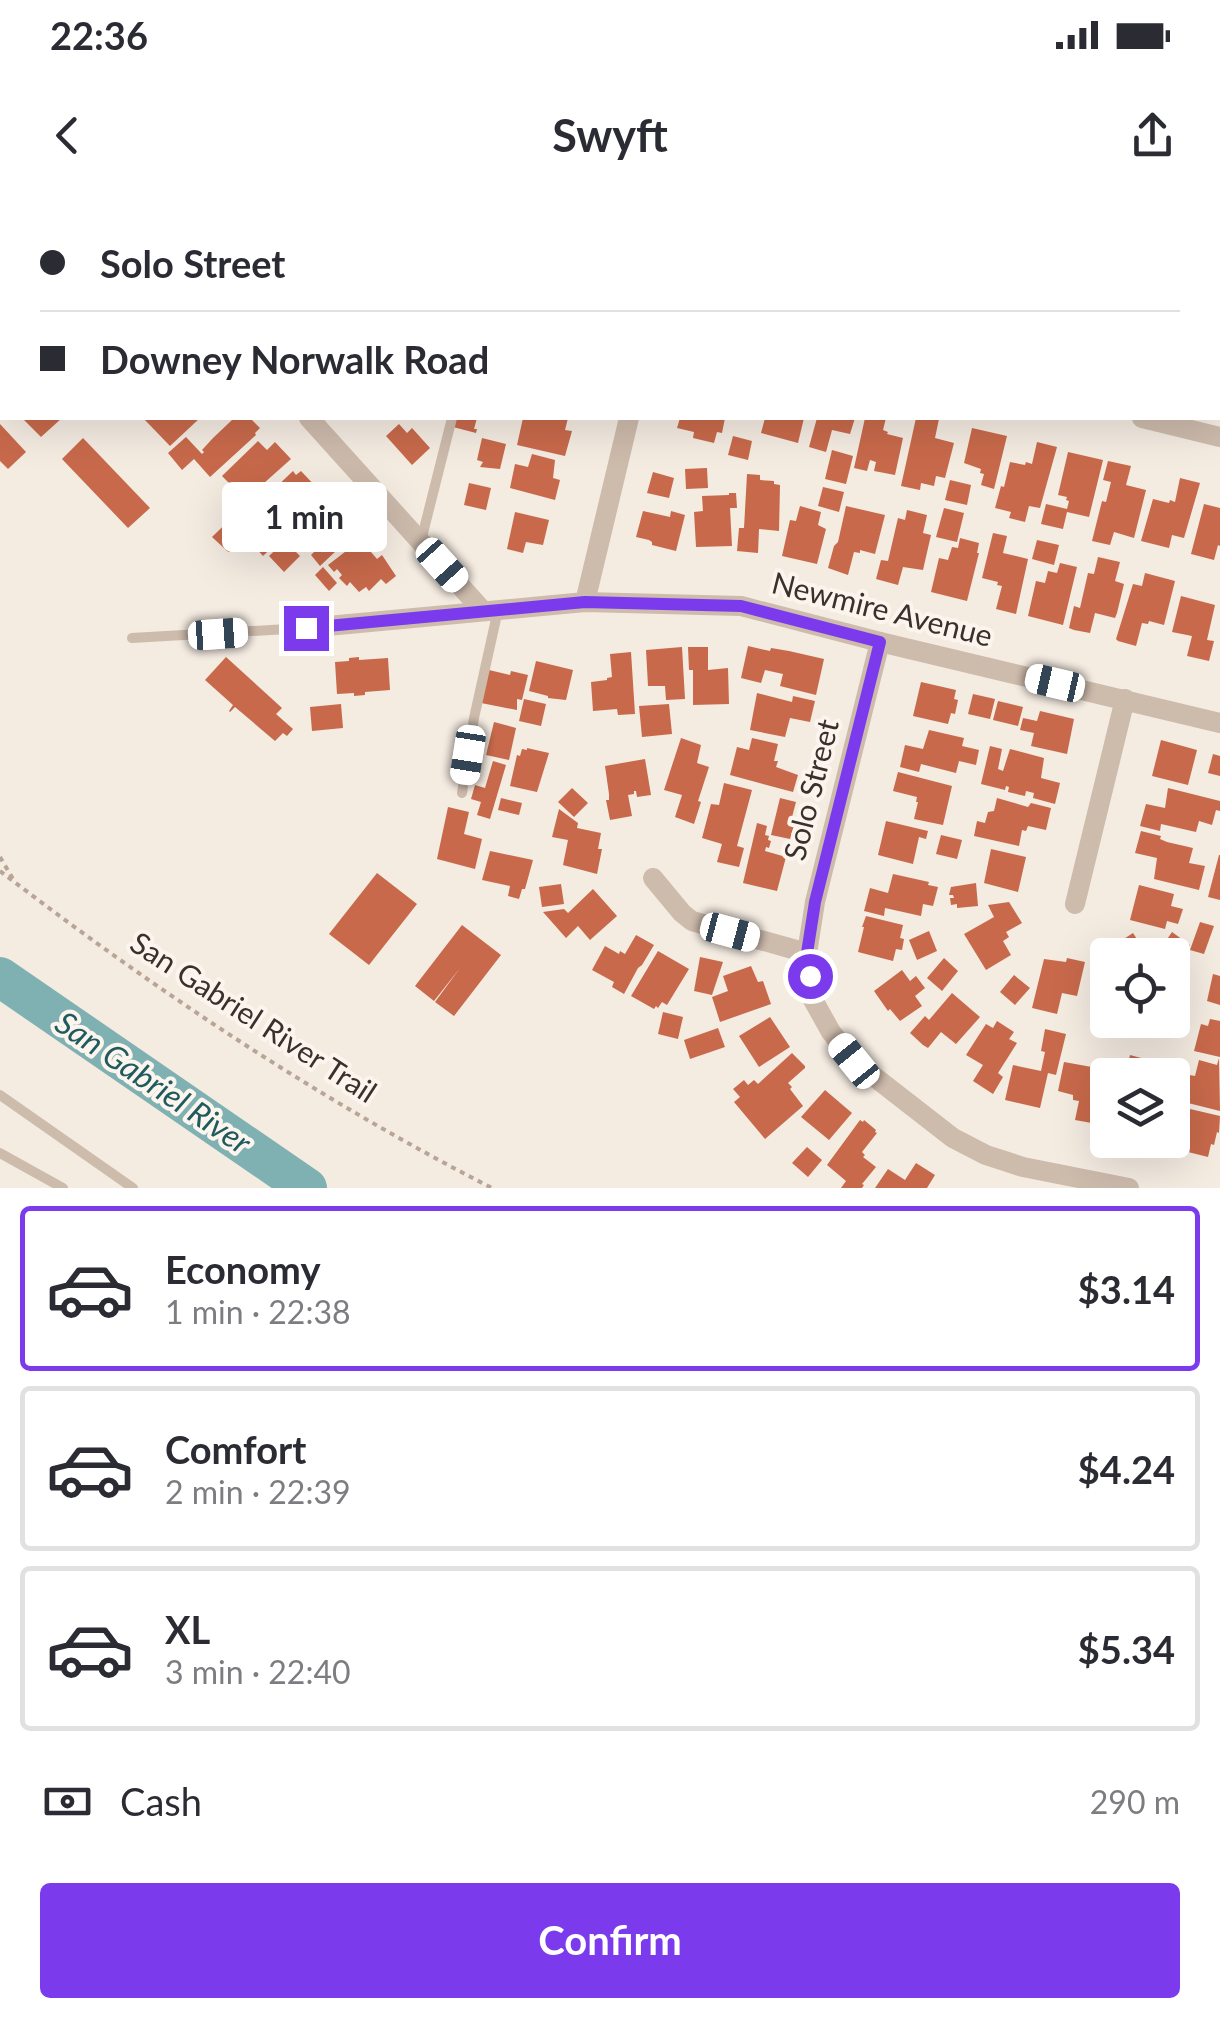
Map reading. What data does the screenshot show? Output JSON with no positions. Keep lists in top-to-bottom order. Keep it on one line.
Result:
{"streets":{"street":["Newmire Avenue","Solo Street"],"path":["San Gabriel River Trail"]},"crossings":[["Newmire Avenue","Solo Street"]],"water":["San Gabriel River"],"page":{"status":"22:36","header":"Swyft","banner":["Solo Street","Downey Norwalk Road"],"bubble":"1 min","list":[{"name":"Economy","note":"1 min · 22:38","value":"$3.14"},{"name":"Comfort","note":"2 min · 22:39","value":"$4.24"},{"name":"XL","note":"3 min · 22:40","value":"$5.34"}],"pay":["Cash","290 m"],"buttons":"Confirm"}}
